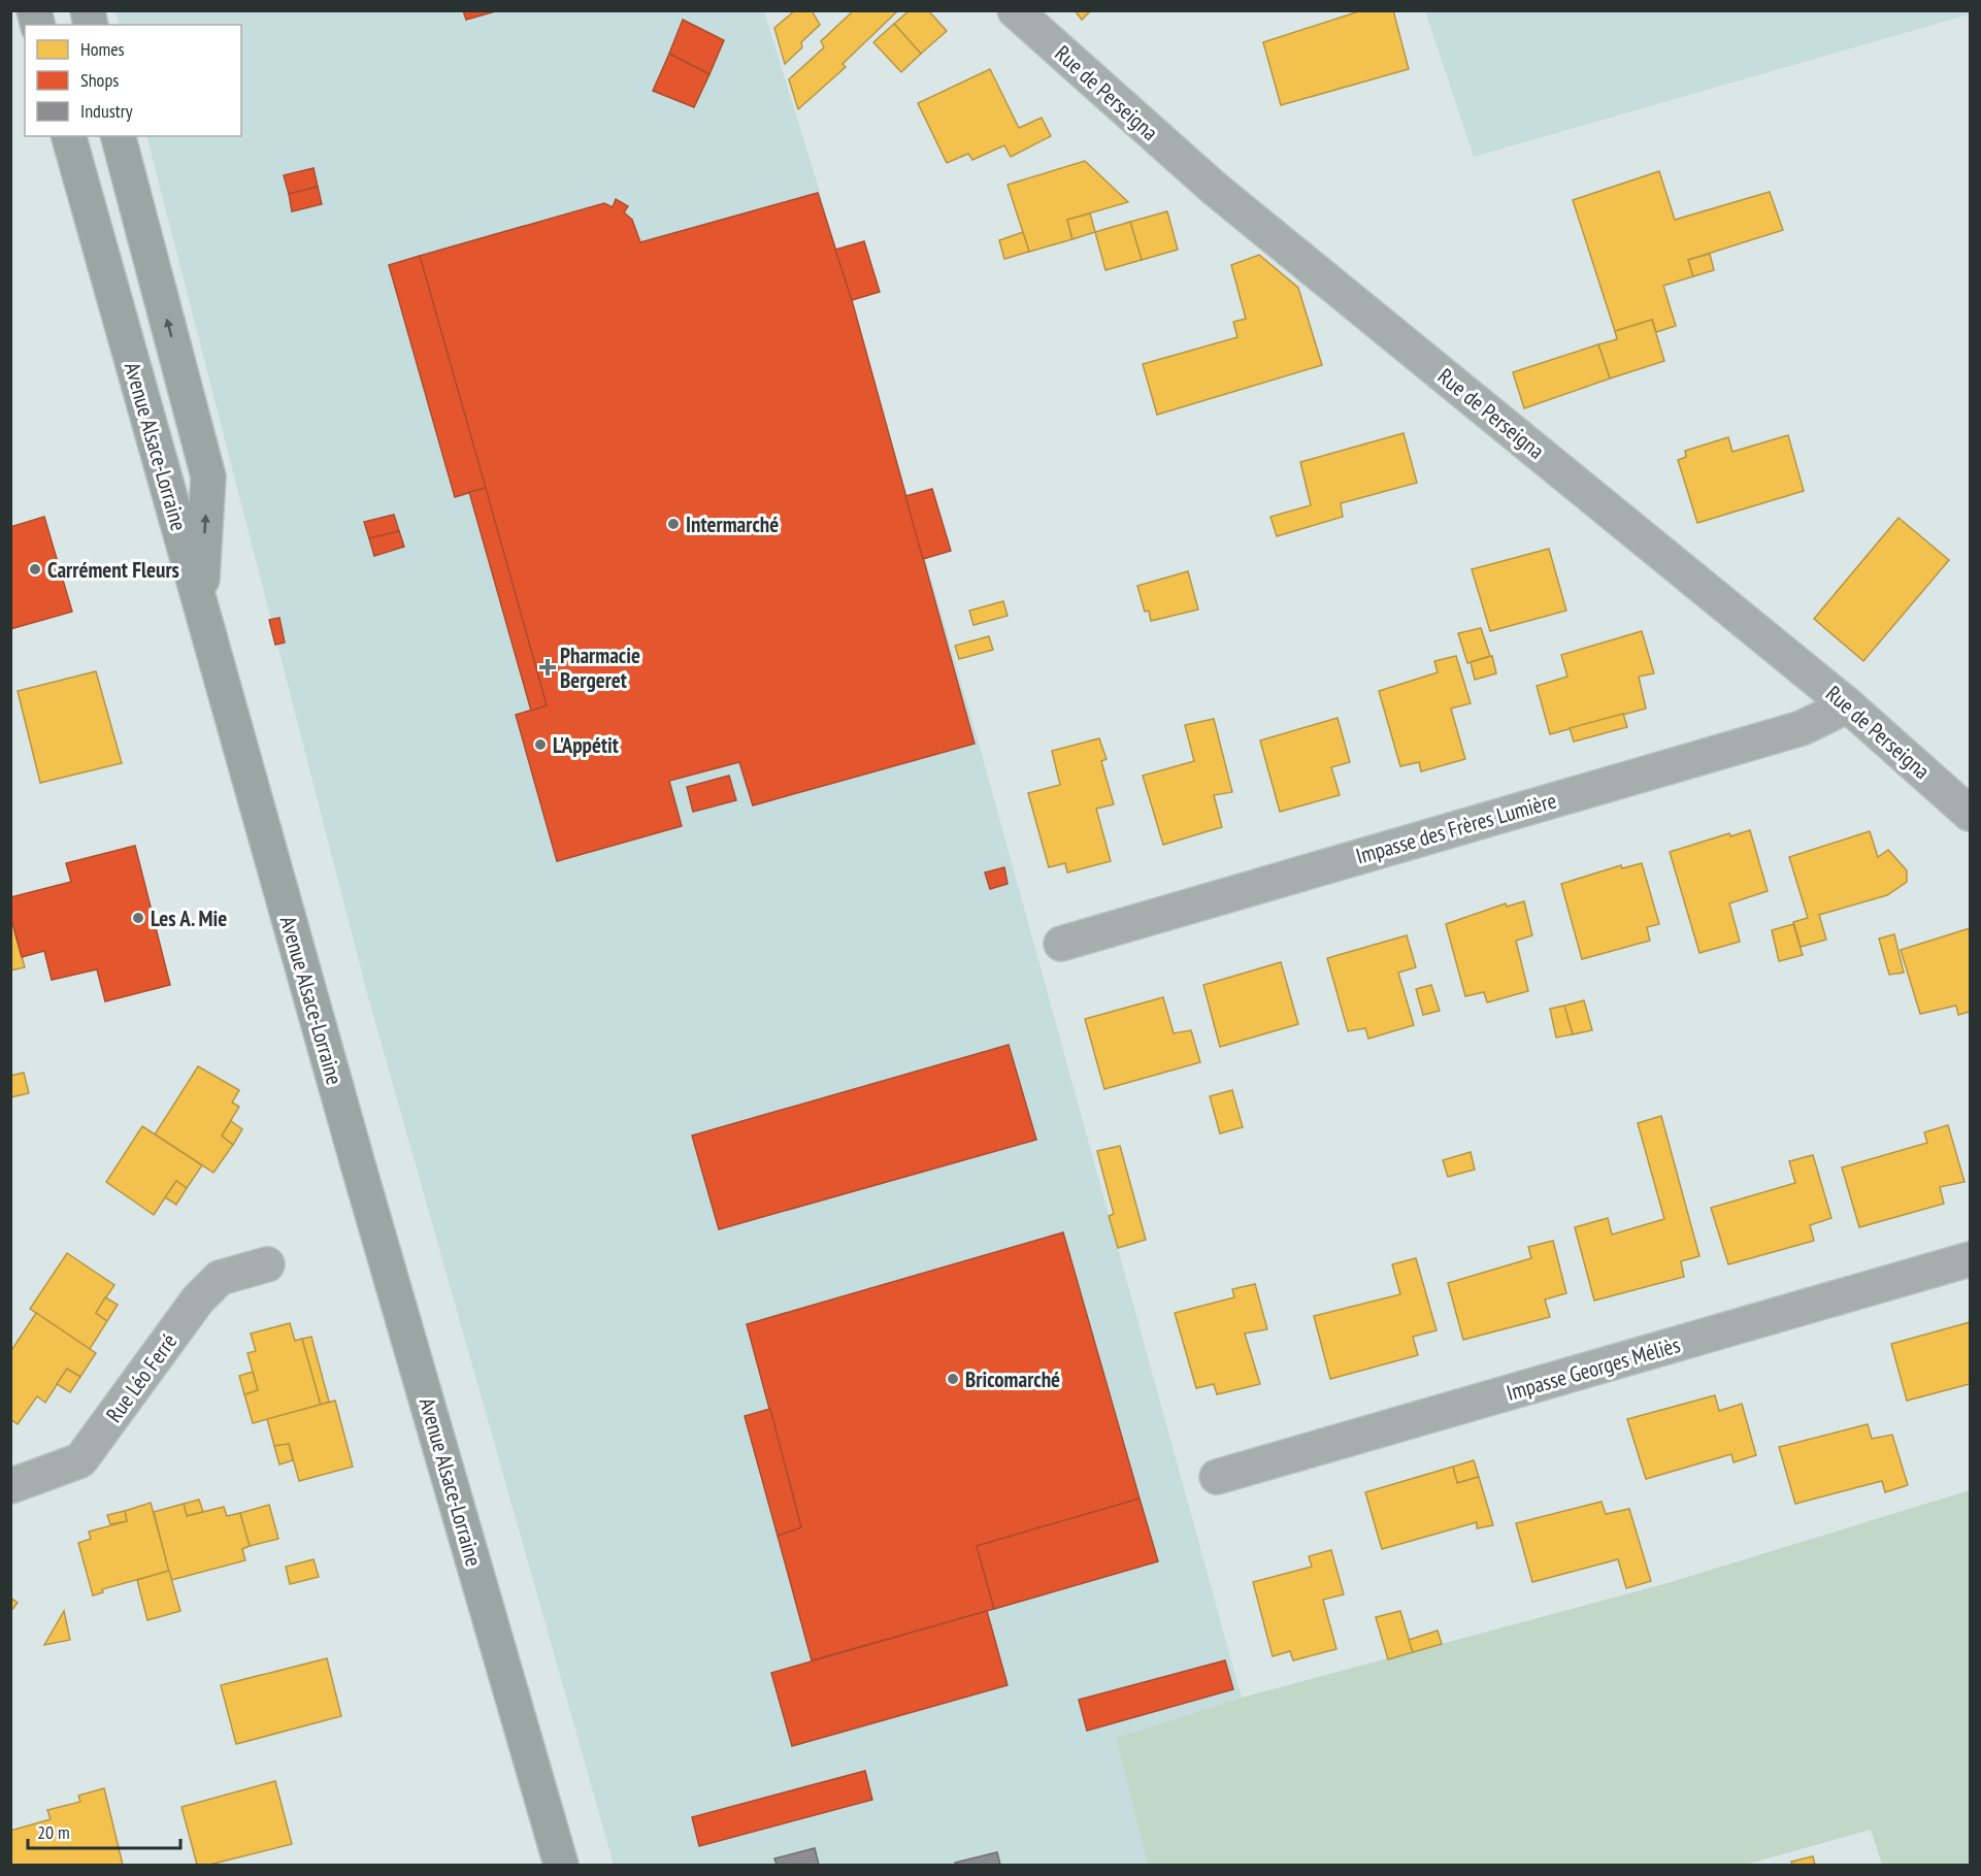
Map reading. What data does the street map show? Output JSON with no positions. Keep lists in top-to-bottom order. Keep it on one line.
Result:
{"streets":{"main road":["Avenue Alsace-Lorraine"],"street":["Rue de Perseigna","Impasse des Frères Lumière","Impasse Georges Méliès","Rue Léo Ferré"]},"crossings":[["Rue de Perseigna","Impasse des Frères Lumière"]],"places":{"other":["Intermarché","Carrément Fleurs","L'Appétit","Les A. Mie","Bricomarché"],"health":["Pharmacie Bergeret"]},"legend":["Homes","Shops","Industry"],"scale_bar":"20 m"}
